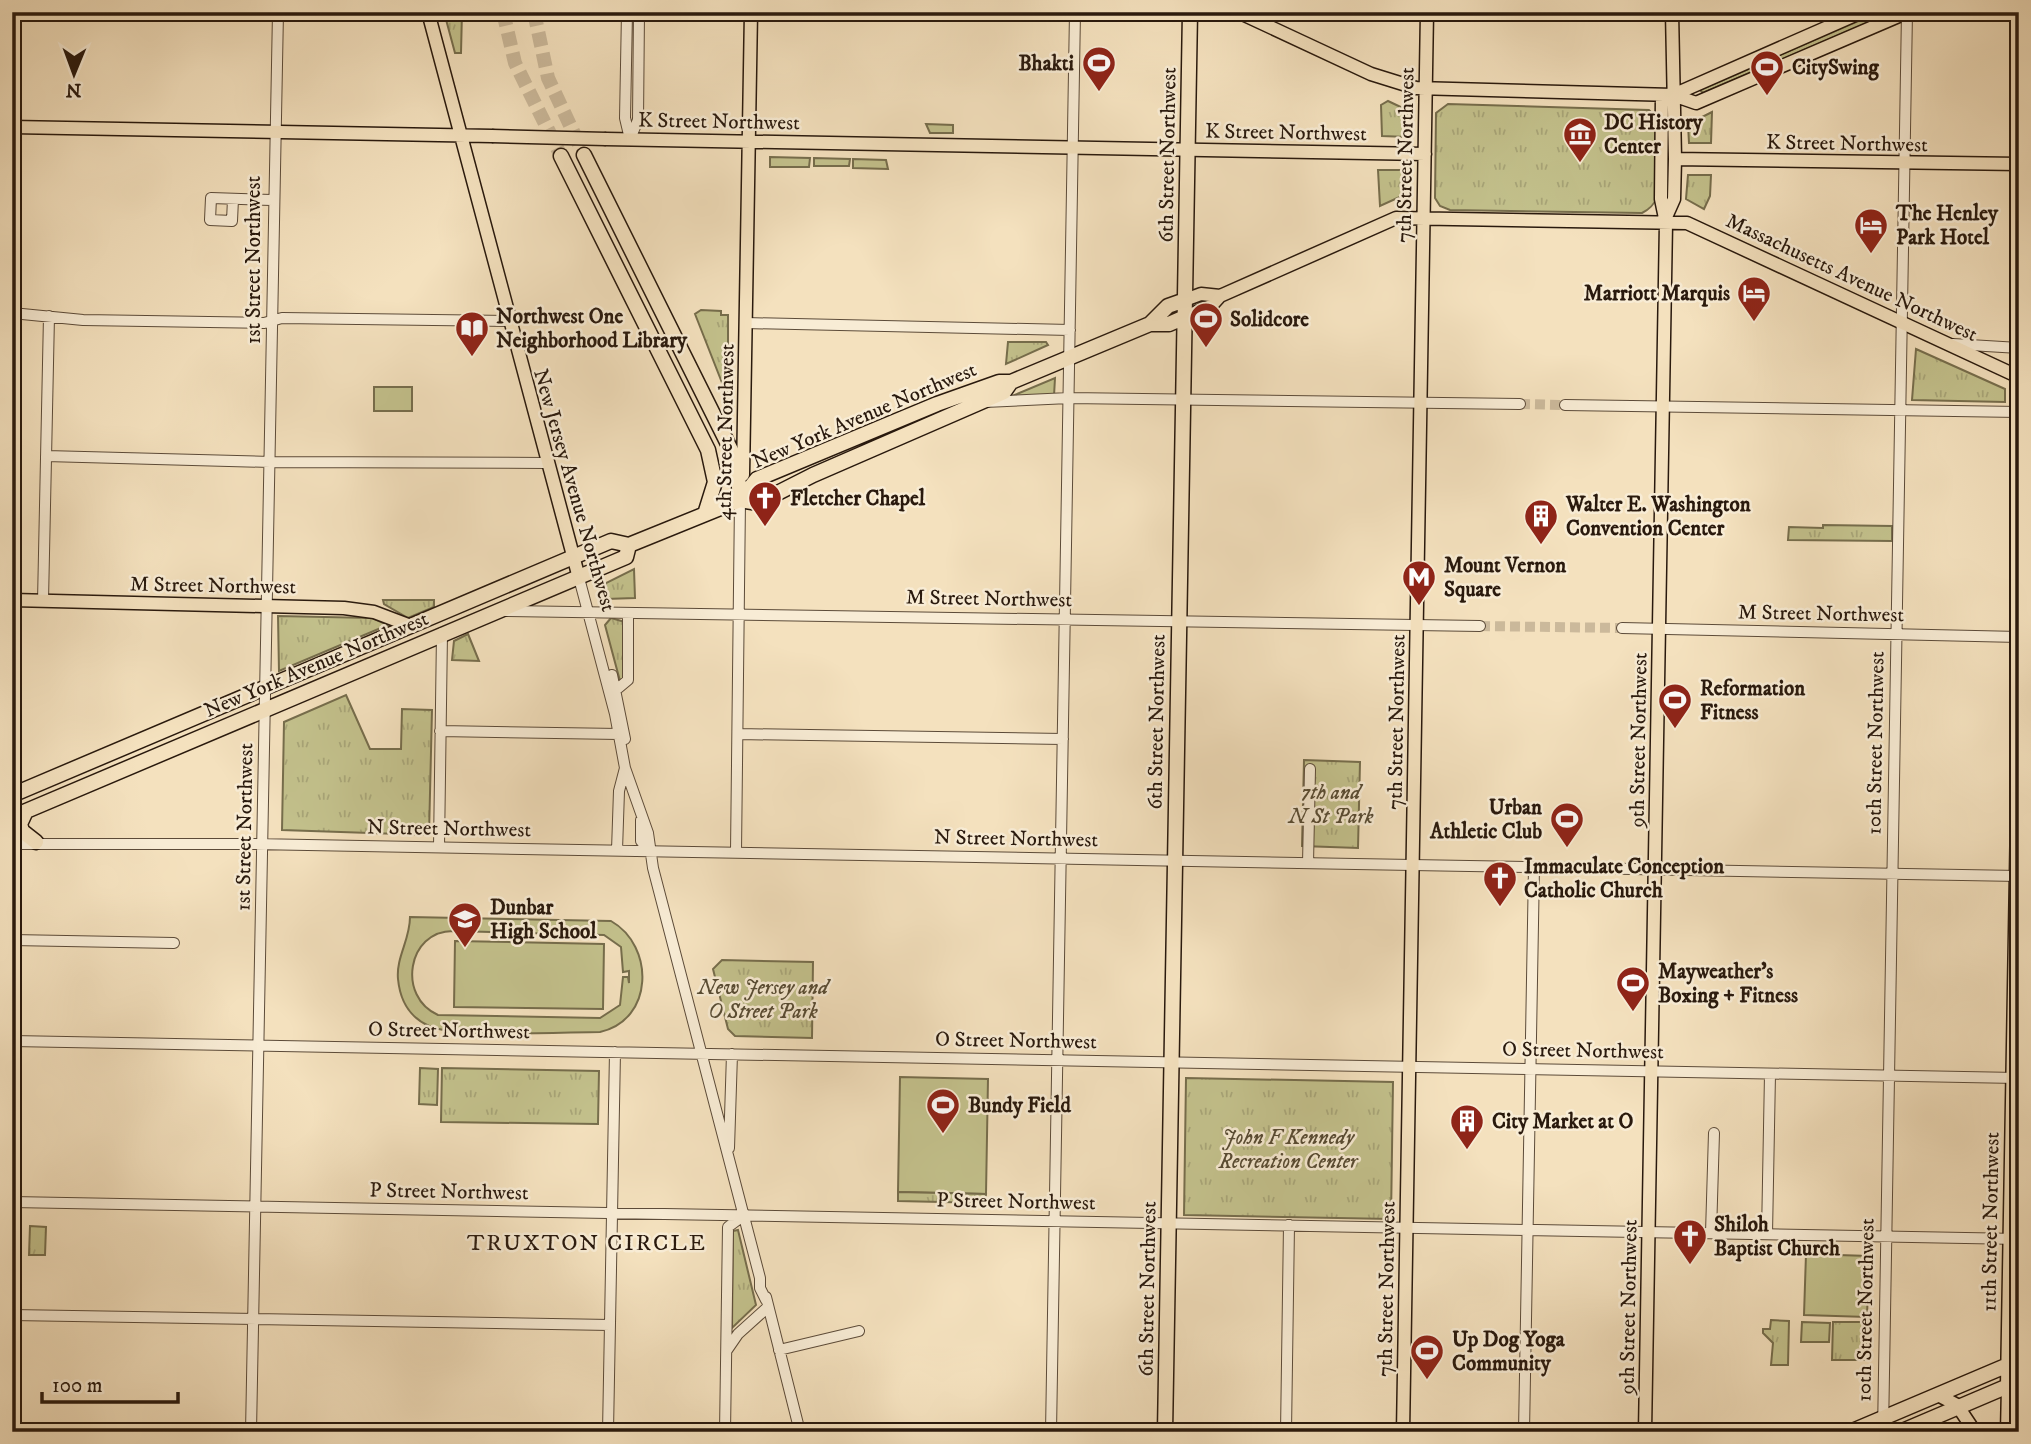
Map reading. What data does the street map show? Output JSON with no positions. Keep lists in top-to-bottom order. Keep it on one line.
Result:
{"streets":{"highway":["6th Street Northwest","New York Avenue Northwest","11th Street Northwest"],"main road":["K Street Northwest","7th Street Northwest","Massachusetts Avenue Northwest","4th Street Northwest","New Jersey Avenue Northwest","M Street Northwest","9th Street Northwest"],"street":["1st Street Northwest","10th Street Northwest","N Street Northwest","O Street Northwest","P Street Northwest"]},"crossings":[["K Street Northwest","6th Street Northwest"],["K Street Northwest","7th Street Northwest"],["K Street Northwest","1st Street Northwest"],["K Street Northwest","4th Street Northwest"],["K Street Northwest","New Jersey Avenue Northwest"],["K Street Northwest","9th Street Northwest"],["K Street Northwest","10th Street Northwest"],["6th Street Northwest","New York Avenue Northwest"],["6th Street Northwest","M Street Northwest"],["6th Street Northwest","N Street Northwest"],["6th Street Northwest","O Street Northwest"],["6th Street Northwest","P Street Northwest"],["7th Street Northwest","Massachusetts Avenue Northwest"],["7th Street Northwest","New York Avenue Northwest"],["7th Street Northwest","M Street Northwest"],["7th Street Northwest","N Street Northwest"],["7th Street Northwest","O Street Northwest"],["7th Street Northwest","P Street Northwest"],["1st Street Northwest","New York Avenue Northwest"],["1st Street Northwest","M Street Northwest"],["1st Street Northwest","N Street Northwest"],["1st Street Northwest","O Street Northwest"],["1st Street Northwest","P Street Northwest"],["Massachusetts Avenue Northwest","New York Avenue Northwest"],["Massachusetts Avenue Northwest","9th Street Northwest"],["Massachusetts Avenue Northwest","10th Street Northwest"],["New York Avenue Northwest","4th Street Northwest"],["New York Avenue Northwest","New Jersey Avenue Northwest"],["New York Avenue Northwest","M Street Northwest"],["4th Street Northwest","M Street Northwest"],["4th Street Northwest","N Street Northwest"],["New Jersey Avenue Northwest","M Street Northwest"],["New Jersey Avenue Northwest","N Street Northwest"],["New Jersey Avenue Northwest","O Street Northwest"],["New Jersey Avenue Northwest","P Street Northwest"],["M Street Northwest","9th Street Northwest"],["M Street Northwest","10th Street Northwest"],["9th Street Northwest","N Street Northwest"],["9th Street Northwest","O Street Northwest"],["9th Street Northwest","P Street Northwest"],["10th Street Northwest","N Street Northwest"],["10th Street Northwest","O Street Northwest"],["10th Street Northwest","P Street Northwest"],["N Street Northwest","11th Street Northwest"],["O Street Northwest","11th Street Northwest"],["P Street Northwest","11th Street Northwest"]],"districts":["TRUXTON CIRCLE"],"parks":["7th and N St Park","New Jersey and O Street Park","John F Kennedy Recreation Center"],"places":{"sports":["Bhakti","CitySwing","Solidcore","Reformation Fitness","Urban Athletic Club","Mayweather’s Boxing + Fitness","Bundy Field","Up Dog Yoga Community"],"museum":["DC History Center"],"hotel":["The Henley Park Hotel","Marriott Marquis"],"library":["Northwest One Neighborhood Library"],"church":["Fletcher Chapel","Immaculate Conception Catholic Church","Shiloh Baptist Church"],"building":["Walter E. Washington Convention Center","City Market at O"],"metro station":["Mount Vernon Square"],"school or university":["Dunbar High School"]},"scale_bar":"100 m","north":"bottom"}
